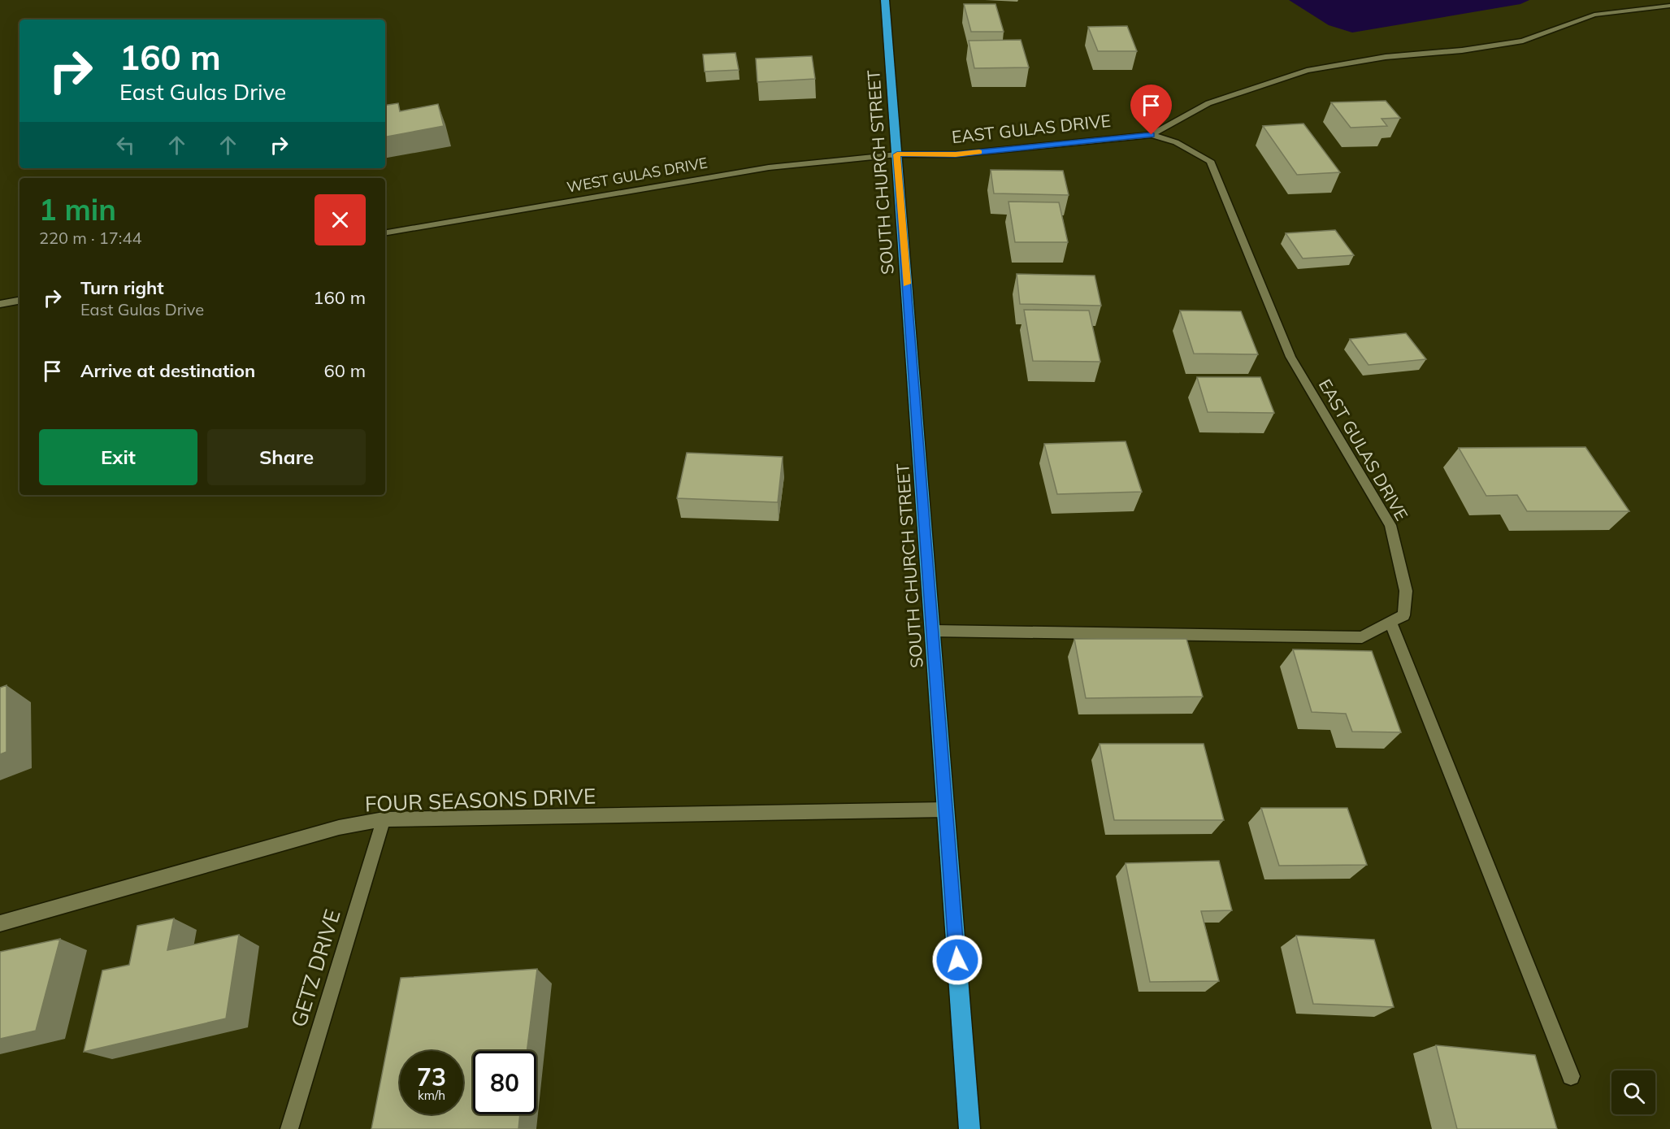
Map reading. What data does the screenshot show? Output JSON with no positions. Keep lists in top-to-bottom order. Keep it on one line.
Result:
{"streets":{"highway":["SOUTH CHURCH STREET"],"street":["EAST GULAS DRIVE","WEST GULAS DRIVE","FOUR SEASONS DRIVE","GETZ DRIVE"]},"crossings":[["EAST GULAS DRIVE","SOUTH CHURCH STREET"],["EAST GULAS DRIVE","WEST GULAS DRIVE"],["SOUTH CHURCH STREET","WEST GULAS DRIVE"],["SOUTH CHURCH STREET","FOUR SEASONS DRIVE"],["FOUR SEASONS DRIVE","GETZ DRIVE"]],"page":{"turn":["160 m","East Gulas Drive"],"heading":["1 min","220 m · 17:44"],"list":[{"name":"Turn right","note":"East Gulas Drive","value":"160 m"},{"name":"Arrive at destination","value":"60 m"}],"buttons":["Exit","Share"],"speed":"73 km/h","limit":"80"}}
